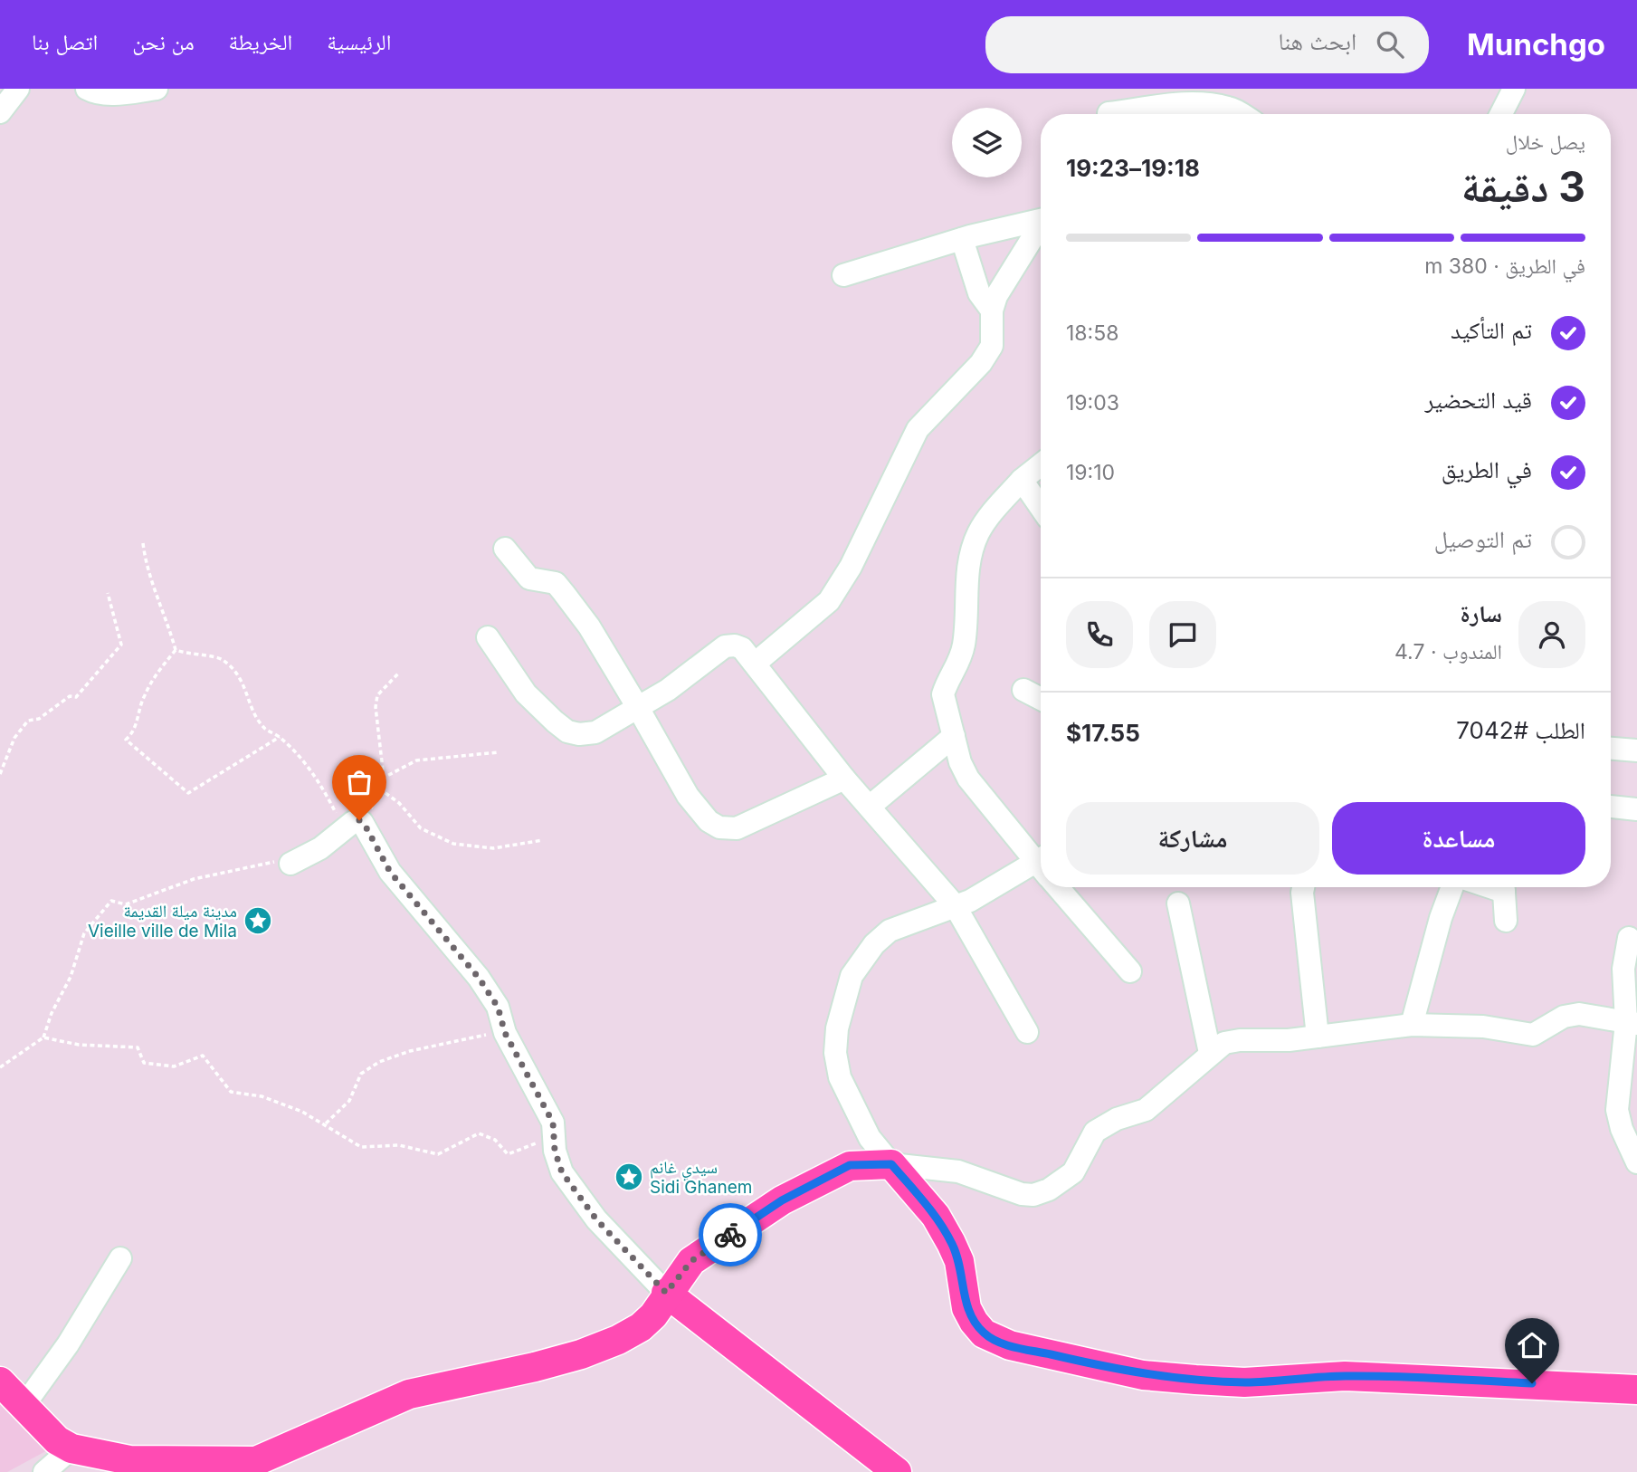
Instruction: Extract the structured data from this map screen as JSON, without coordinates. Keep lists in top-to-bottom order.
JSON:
{
  "places": {
    "place": ["مدينة ميلة القديمة Vieille ville de Mila", "سيدي غانم Sidi Ghanem"]
  },
  "page": {
    "header": "Munchgo",
    "search": "ابحث هنا",
    "nav": [
      "الرئيسية",
      "الخريطة",
      "من نحن",
      "اتصل بنا"
    ],
    "heading": ["3 دقيقة", "يصل خلال", "19:18–19:23"],
    "panel": [
      "سارة",
      "المندوب · 4.7",
      "الطلب #7042",
      "$17.55"
    ],
    "bar": "في الطريق · 380 m",
    "list": [
      ["تم التأكيد", "18:58"],
      ["قيد التحضير", "19:03"],
      ["في الطريق", "19:10"],
      "تم التوصيل"
    ],
    "buttons": ["مساعدة", "مشاركة"]
  }
}
